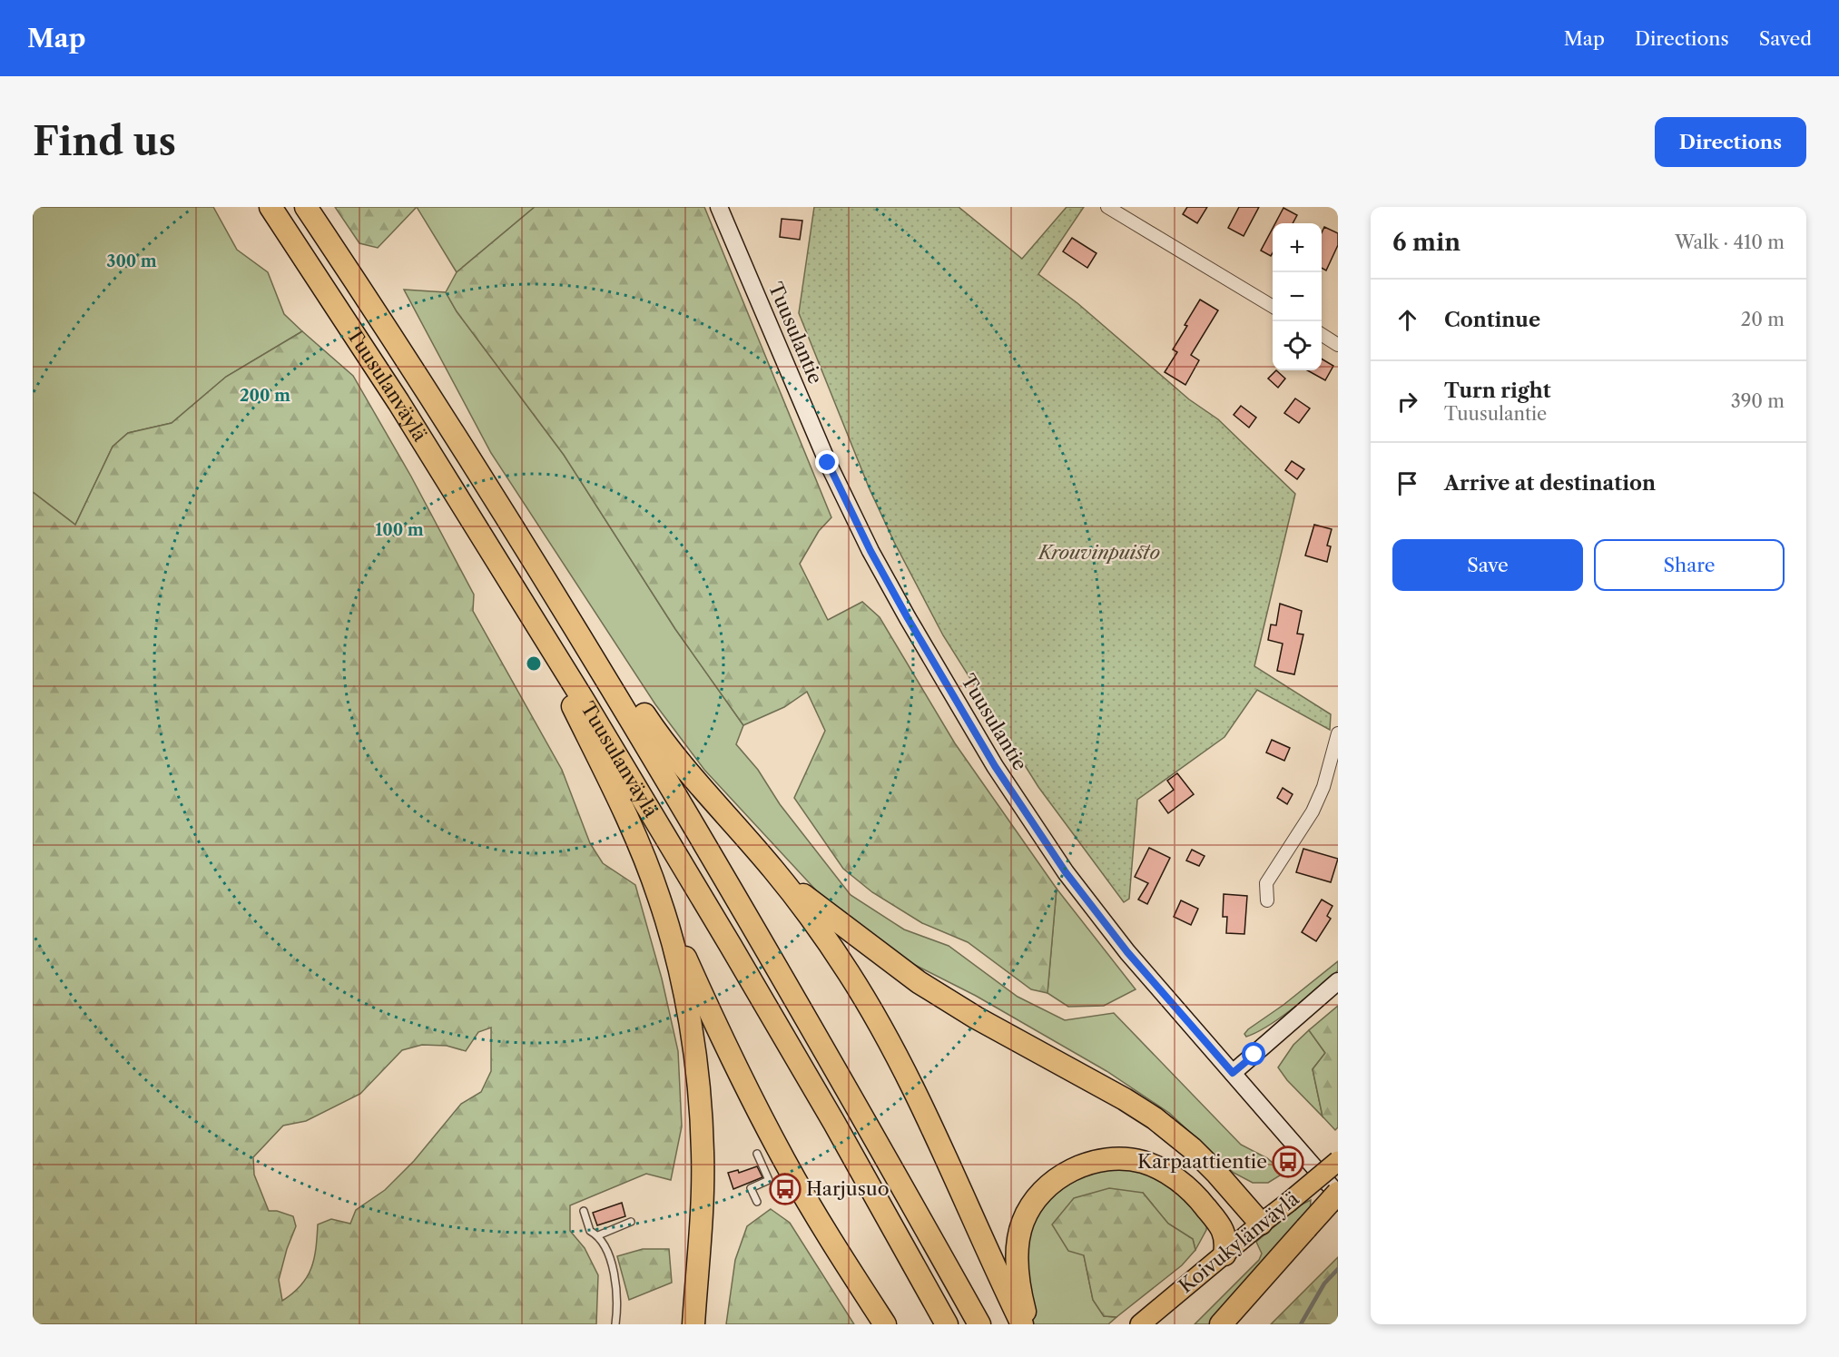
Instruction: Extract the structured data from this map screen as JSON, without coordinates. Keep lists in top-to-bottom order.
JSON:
{
  "streets": {
    "highway": ["Tuusulanväylä"],
    "main road": ["Tuusulantie", "Koivukylänväylä"]
  },
  "parks": ["Krouvinpuisto"],
  "places": {
    "bus stop": ["Karpaattientie", "Harjusuo"]
  },
  "page": {
    "header": "Map",
    "nav": ["Map", "Directions", "Saved"],
    "buttons": [
      "Directions",
      ["Save", "Share"]
    ],
    "title": "Find us",
    "heading": ["6 min", "Walk · 410 m"],
    "map_buttons": ["+", "−"],
    "list": [
      ["Continue", "20 m"],
      ["Turn right", "Tuusulantie", "390 m"],
      "Arrive at destination"
    ]
  },
  "rings": ["300 m", "200 m", "100 m"]
}
